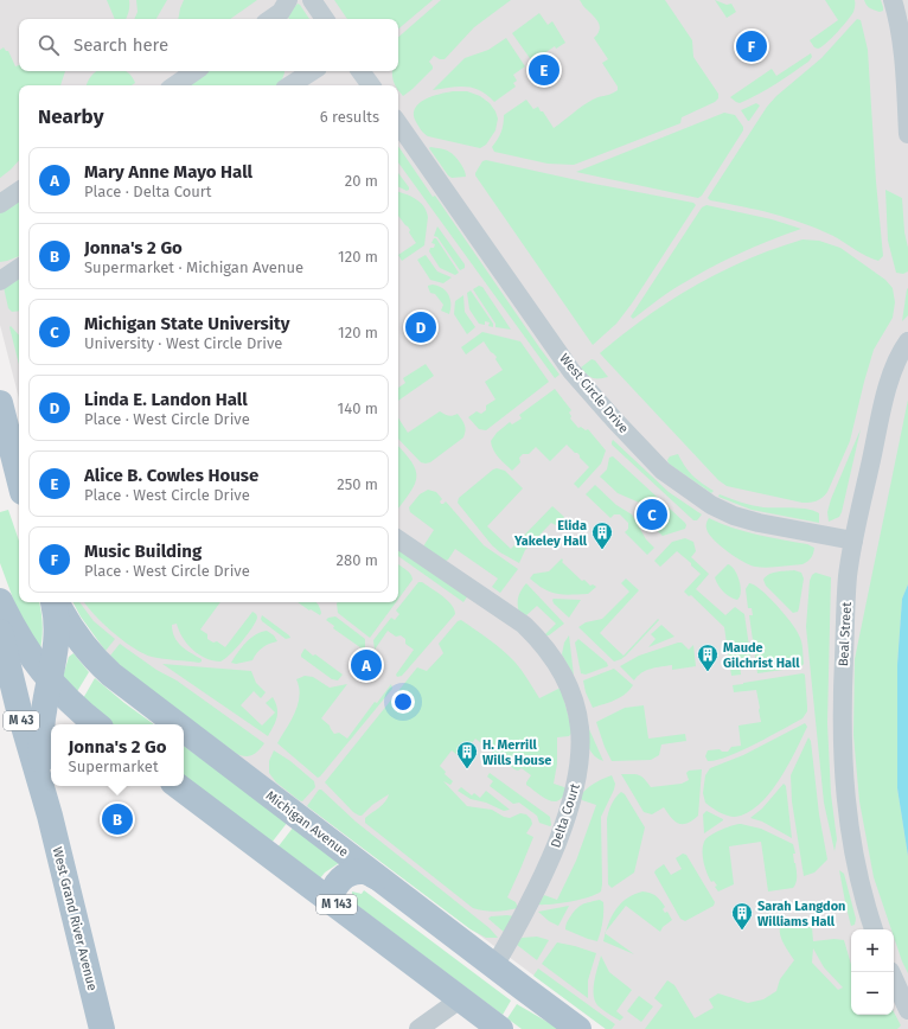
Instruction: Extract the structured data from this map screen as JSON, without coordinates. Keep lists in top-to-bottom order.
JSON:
{
  "streets": {
    "main road": [
      "M 43",
      "Michigan Avenue",
      "M 143",
      "West Grand River Avenue"
    ],
    "street": ["West Circle Drive", "Beal Street", "Delta Court"]
  },
  "crossings": [
    ["West Circle Drive", "Beal Street"],
    ["Delta Court", "Michigan Avenue"]
  ],
  "places": {
    "building": [
      "Elida Yakeley Hall",
      "Maude Gilchrist Hall",
      "H. Merrill Wills House",
      "Sarah Langdon Williams Hall"
    ]
  },
  "page": {
    "search": "Search here",
    "pins": [
      "F",
      "E",
      "D",
      "C",
      "A",
      "B"
    ],
    "heading": ["Nearby", "6 results"],
    "list": [
      {
        "mark": "A",
        "name": "Mary Anne Mayo Hall",
        "note": "Place · Delta Court",
        "value": "20 m"
      },
      {
        "mark": "B",
        "name": "Jonna's 2 Go",
        "note": "Supermarket · Michigan Avenue",
        "value": "120 m"
      },
      {
        "mark": "C",
        "name": "Michigan State University",
        "note": "University · West Circle Drive",
        "value": "120 m"
      },
      {
        "mark": "D",
        "name": "Linda E. Landon Hall",
        "note": "Place · West Circle Drive",
        "value": "140 m"
      },
      {
        "mark": "E",
        "name": "Alice B. Cowles House",
        "note": "Place · West Circle Drive",
        "value": "250 m"
      },
      {
        "mark": "F",
        "name": "Music Building",
        "note": "Place · West Circle Drive",
        "value": "280 m"
      }
    ],
    "popup": ["Jonna's 2 Go", "Supermarket"],
    "map_buttons": ["+", "−"]
  }
}
